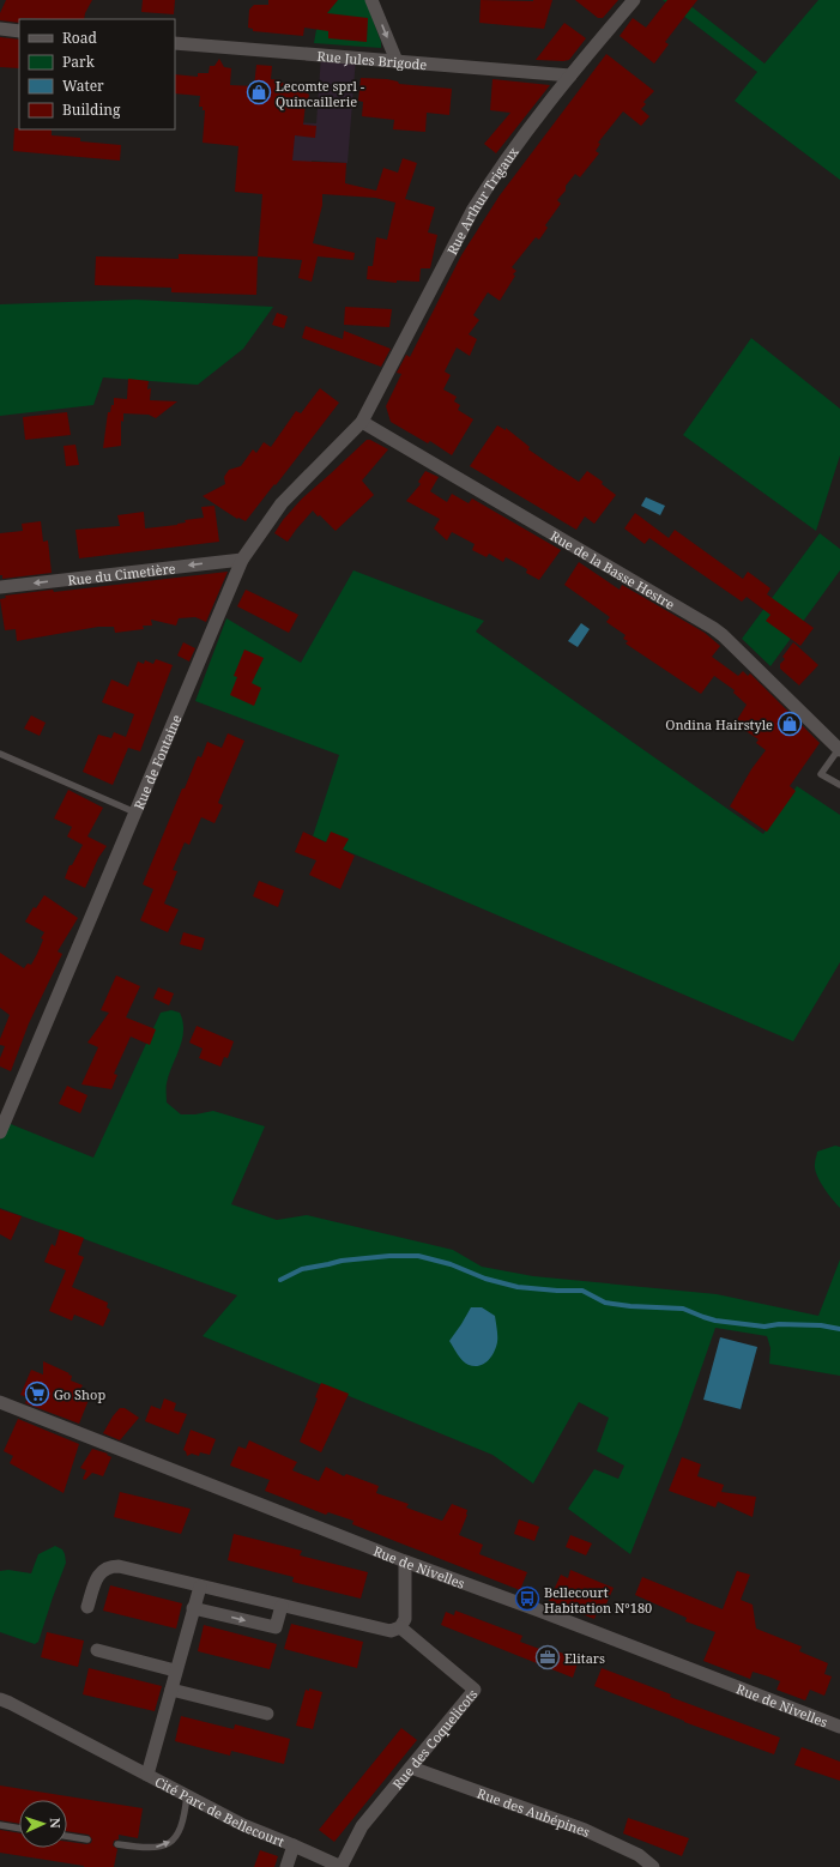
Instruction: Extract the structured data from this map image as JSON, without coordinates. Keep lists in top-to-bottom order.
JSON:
{
  "streets": {
    "street": [
      "Rue Jules Brigode",
      "Rue Arthur Trigaux",
      "Rue de la Basse Hestre",
      "Rue du Cimetière",
      "Rue de Fontaine",
      "Rue de Nivelles",
      "Rue des Coquelicots",
      "Cité Parc de Bellecourt",
      "Rue des Aubépines"
    ]
  },
  "crossings": [
    ["Rue Jules Brigode", "Rue Arthur Trigaux"],
    ["Rue Arthur Trigaux", "Rue de la Basse Hestre"],
    ["Rue Arthur Trigaux", "Rue de Fontaine"],
    ["Rue de la Basse Hestre", "Rue de Fontaine"],
    ["Rue du Cimetière", "Rue de Fontaine"],
    ["Rue des Coquelicots", "Cité Parc de Bellecourt"],
    ["Rue des Coquelicots", "Rue des Aubépines"]
  ],
  "one_way": ["Rue du Cimetière"],
  "places": {
    "shop": ["Lecomte sprl - Quincaillerie", "Ondina Hairstyle"],
    "supermarket": ["Go Shop"],
    "bus stop": ["Bellecourt Habitation N°180"],
    "office": ["Elitars"]
  },
  "legend": [
    "Road",
    "Park",
    "Water",
    "Building"
  ],
  "north": "right"
}
